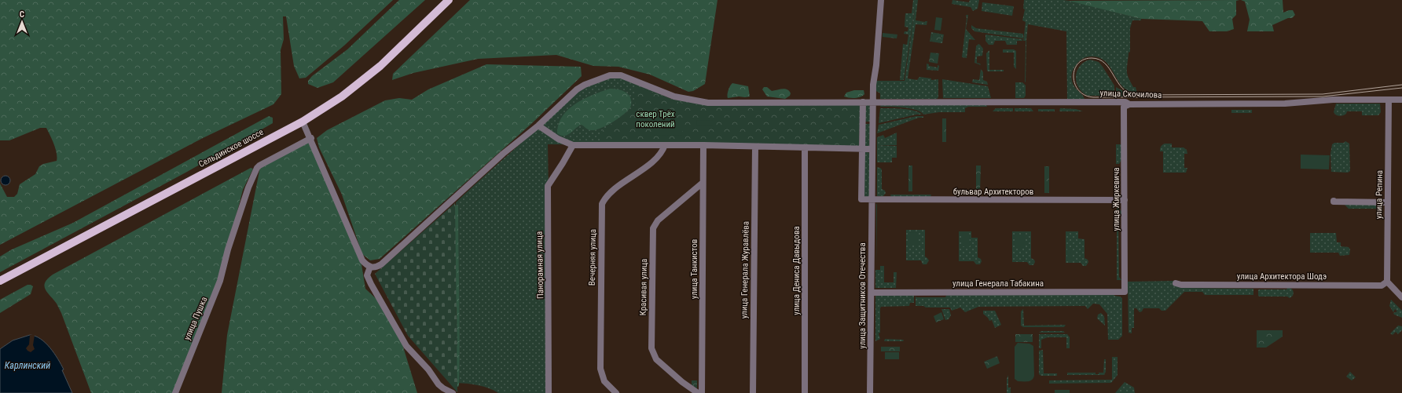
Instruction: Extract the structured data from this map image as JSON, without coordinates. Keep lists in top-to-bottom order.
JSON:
{
  "streets": {
    "main road": ["Сельдинское шоссе"],
    "street": [
      "улица Скочилова",
      "бульвар Архитекторов",
      "улица Репина",
      "улица Жиркевича",
      "Вечерняя улица",
      "Панорамная улица",
      "улица Танкистов",
      "улица Генерала Журавлёва",
      "улица Дениса Давыдова",
      "улица Архитектора Шодэ",
      "улица Генерала Табакина",
      "Красивая улица",
      "улица Защитников Отечества",
      "улица Пушка"
    ]
  },
  "crossings": [
    ["улица Скочилова", "улица Репина"],
    ["улица Скочилова", "улица Жиркевича"],
    ["улица Скочилова", "улица Защитников Отечества"],
    ["бульвар Архитекторов", "улица Жиркевича"],
    ["бульвар Архитекторов", "улица Защитников Отечества"],
    ["улица Репина", "улица Архитектора Шодэ"],
    ["улица Жиркевича", "улица Генерала Табакина"],
    ["улица Танкистов", "Красивая улица"],
    ["улица Генерала Табакина", "улица Защитников Отечества"]
  ],
  "water": ["Карлинский"],
  "parks": ["сквер Трёх поколений"],
  "north": "top"
}
